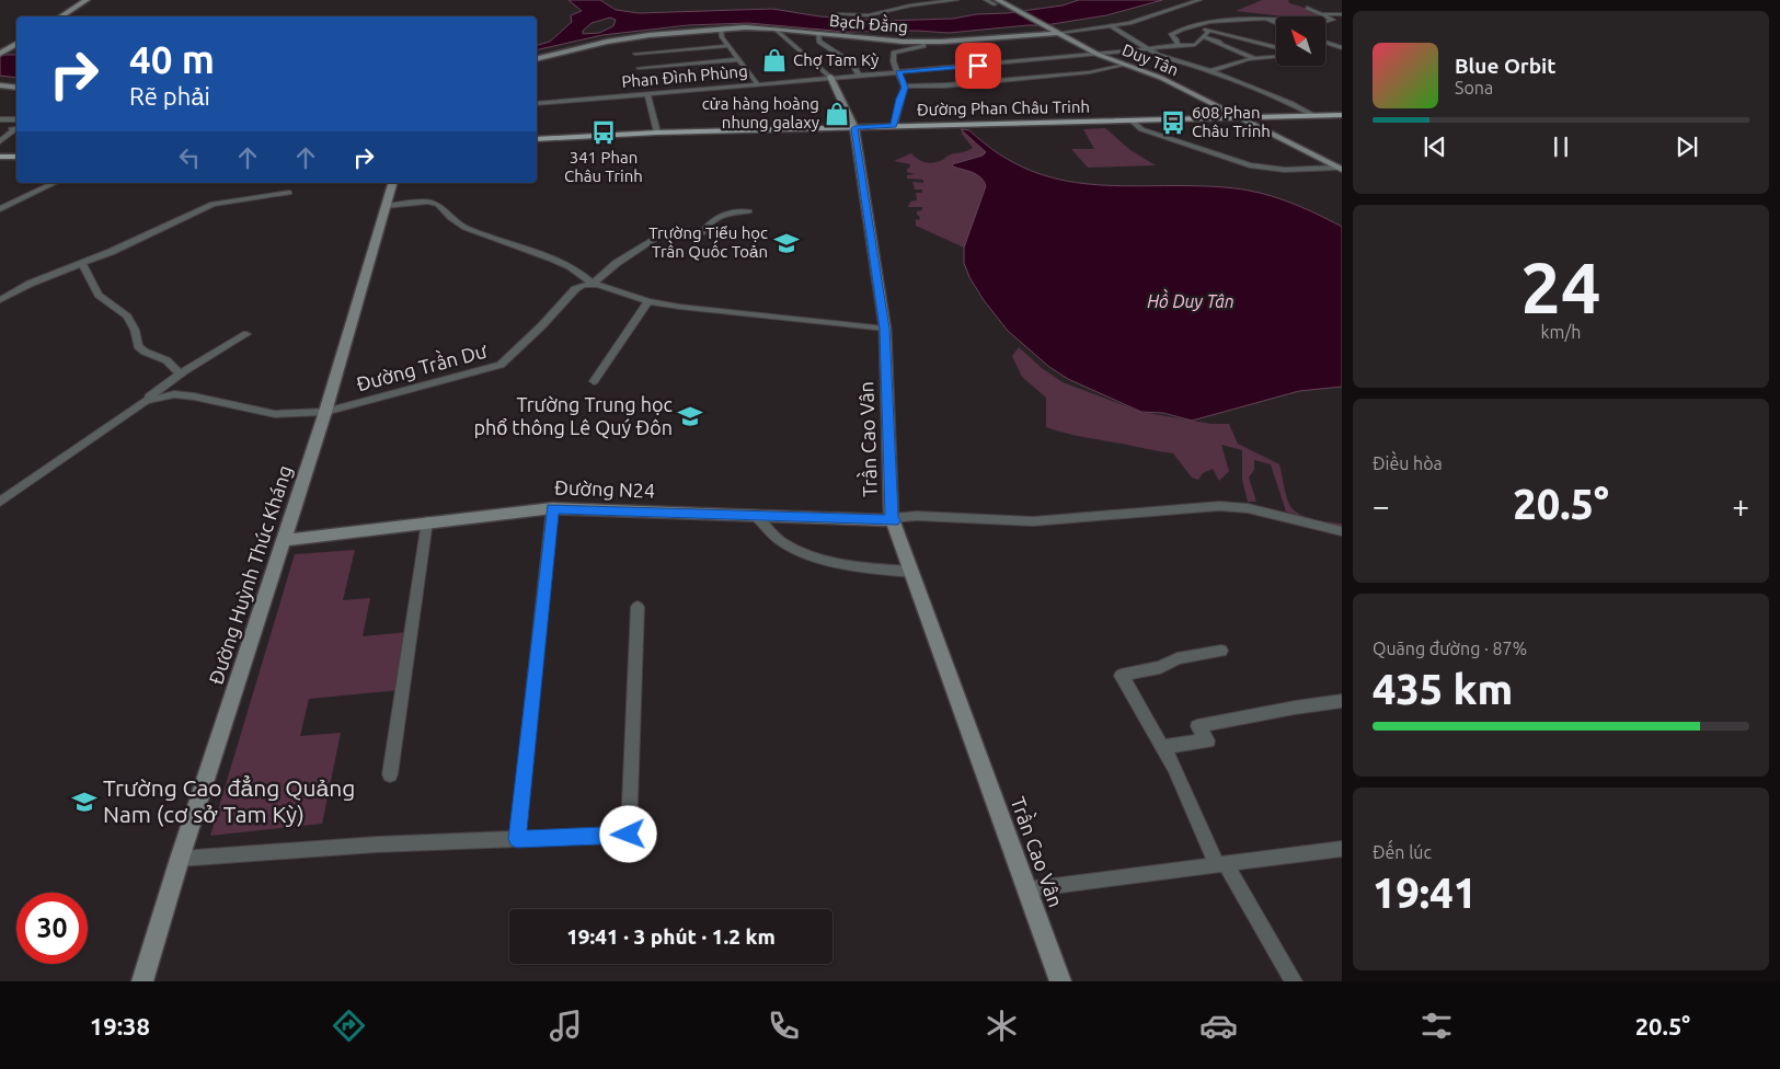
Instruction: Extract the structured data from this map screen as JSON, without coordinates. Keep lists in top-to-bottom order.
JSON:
{
  "streets": {
    "main road": ["Đường Phan Châu Trinh"],
    "street": [
      "Bạch Đằng",
      "Duy Tân",
      "Phan Đình Phùng",
      "Đường Trần Dư",
      "Trần Cao Vân",
      "Đường N24",
      "Đường Huỳnh Thúc Kháng"
    ]
  },
  "crossings": [
    ["Bạch Đằng", "Duy Tân"],
    ["Bạch Đằng", "Trần Cao Vân"],
    ["Duy Tân", "Phan Đình Phùng"],
    ["Duy Tân", "Đường Phan Châu Trinh"],
    ["Phan Đình Phùng", "Trần Cao Vân"],
    ["Đường Phan Châu Trinh", "Trần Cao Vân"],
    ["Đường Trần Dư", "Đường Huỳnh Thúc Kháng"],
    ["Trần Cao Vân", "Đường N24"],
    ["Đường N24", "Đường Huỳnh Thúc Kháng"]
  ],
  "water": ["Hồ Duy Tân"],
  "places": {
    "shop": ["Chợ Tam Kỳ", "cửa hàng hoàng nhung galaxy"],
    "bus stop": ["608 Phan Châu Trinh", "341 Phan Châu Trinh"],
    "school or university": ["Trường Tiểu học Trần Quốc Toản", "Trường Trung học phổ thông Lê Quý Đôn", "Trường Cao đẳng Quảng Nam (cơ sở Tam Kỳ)"]
  },
  "north": "top left",
  "page": {
    "turn": ["40 m", "Rẽ phải"],
    "song": ["Blue Orbit", "Sona"],
    "tile": [
      ["24", "km/h"],
      "Điều hòa",
      ["Quãng đường · 87%", "435 km"],
      ["Đến lúc", "19:41"]
    ],
    "heat": ["−", "20.5°", "+"],
    "limit": "30",
    "trip": "19:41 · 3 phút · 1.2 km",
    "tabs": ["19:38", "20.5°"]
  }
}
